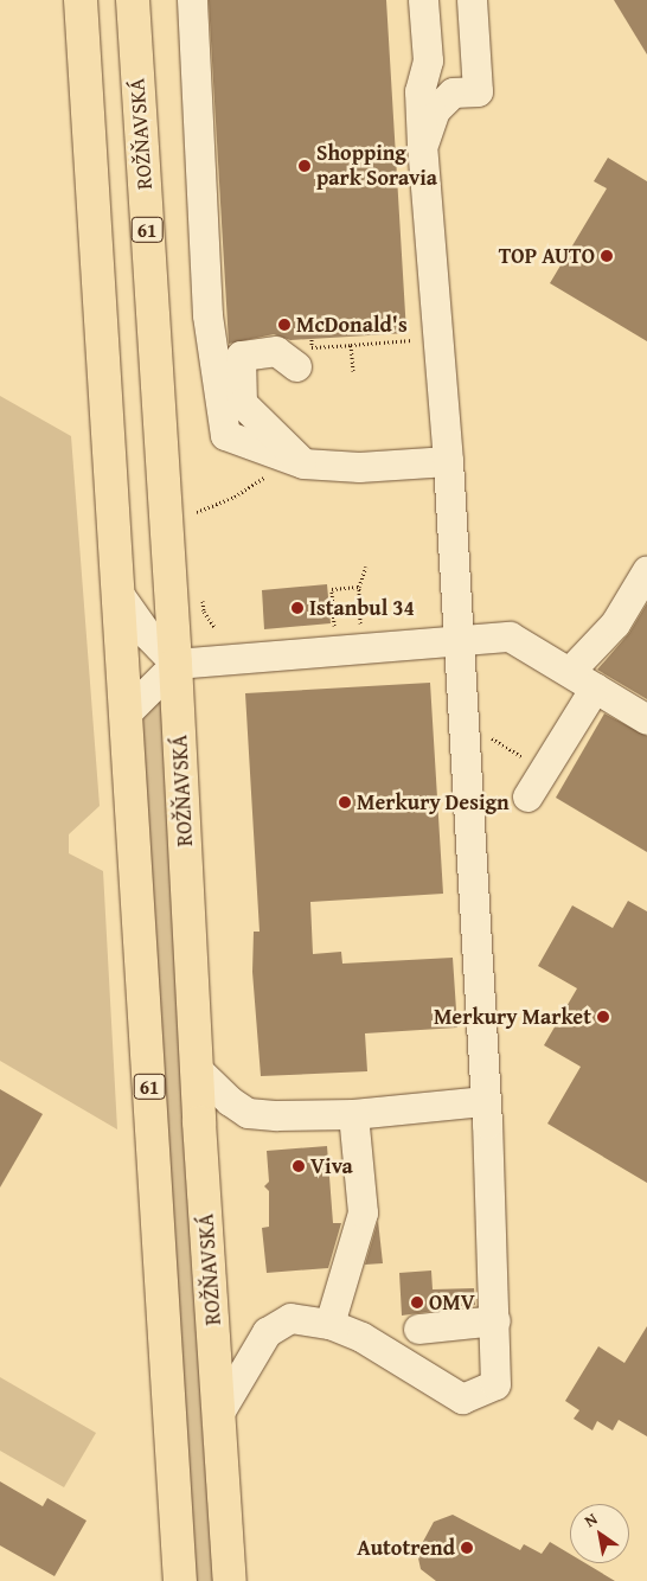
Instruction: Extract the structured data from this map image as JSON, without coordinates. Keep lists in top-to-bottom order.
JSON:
{
  "streets": {
    "main road": ["ROŽŇAVSKÁ", "61"]
  },
  "places": [
    "Shopping park Soravia",
    "TOP AUTO",
    "McDonald's",
    "Istanbul 34",
    "Merkury Design",
    "Merkury Market",
    "Viva",
    "OMV",
    "Autotrend"
  ],
  "north": "top left"
}
